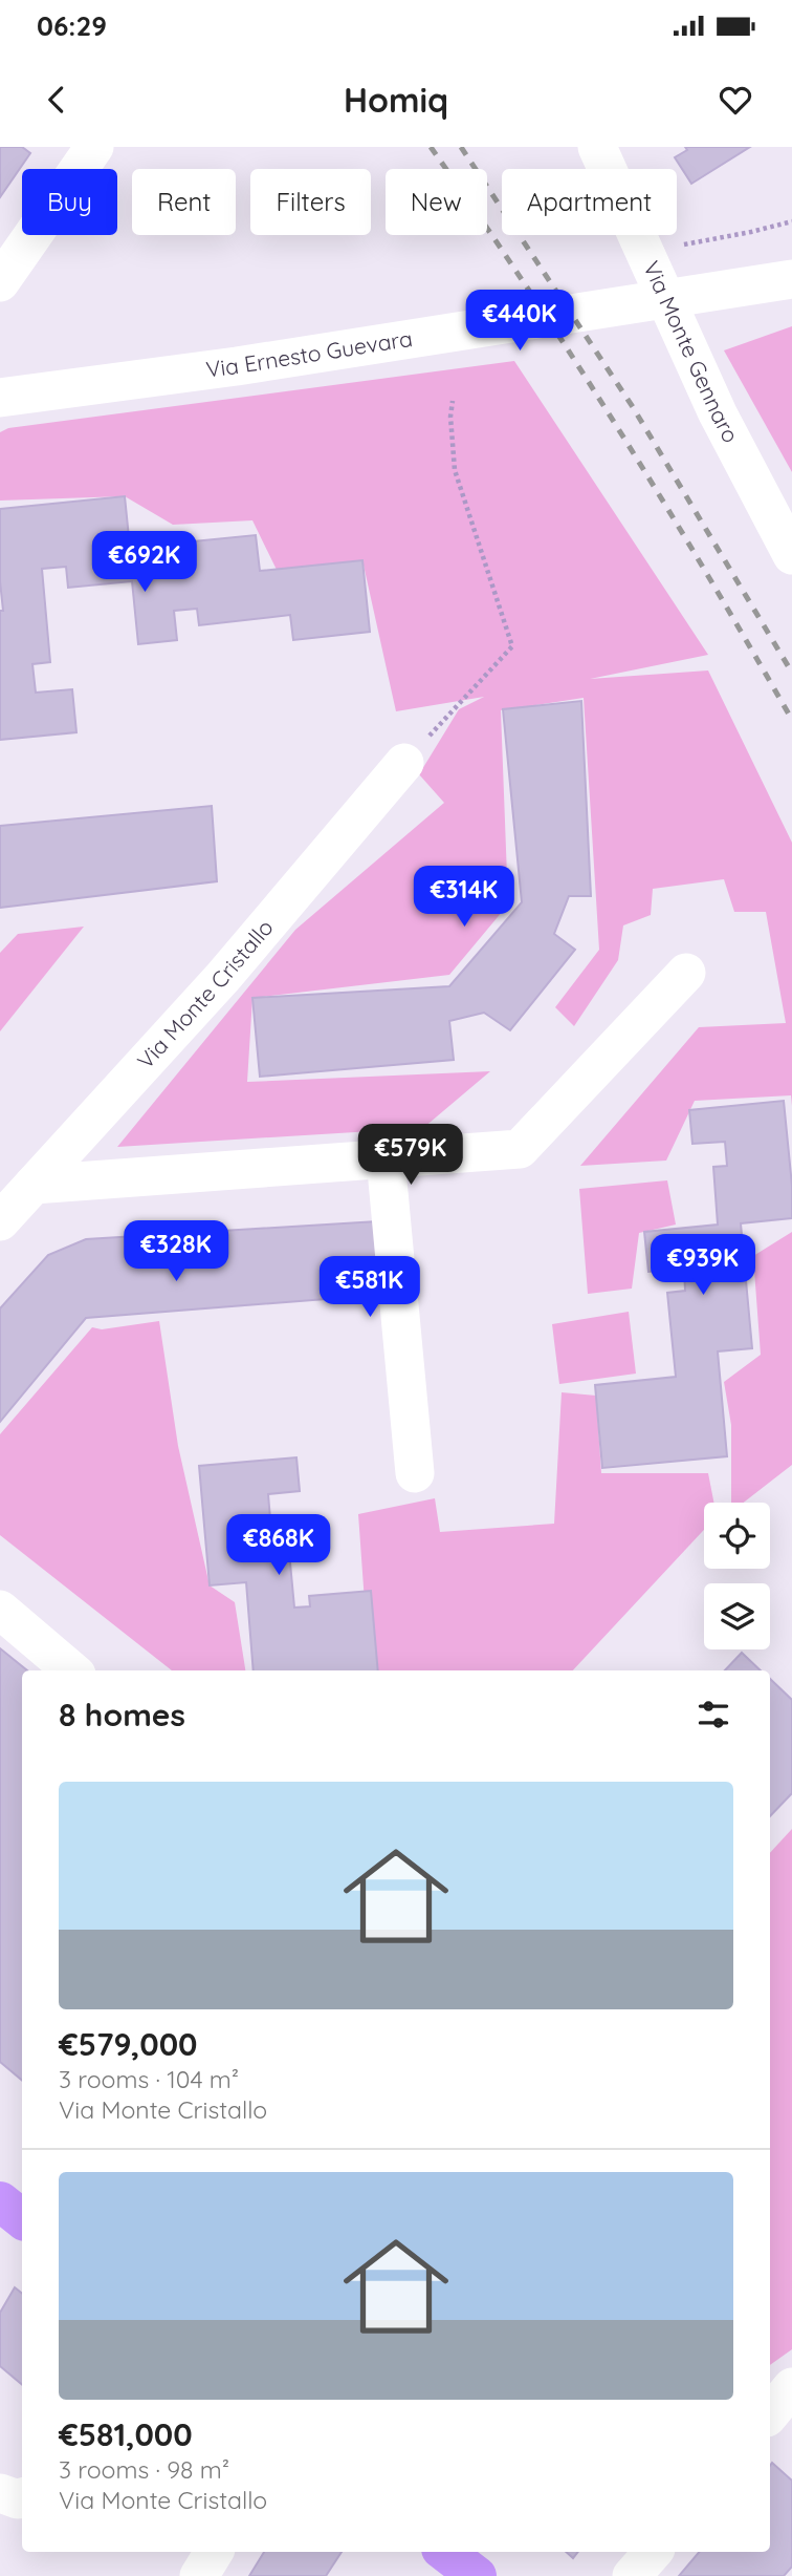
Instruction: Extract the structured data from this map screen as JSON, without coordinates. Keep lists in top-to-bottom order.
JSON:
{
  "streets": {
    "street": ["Via Monte Gennaro", "Via Ernesto Guevara", "Via Monte Cristallo"]
  },
  "page": {
    "status": "06:29",
    "header": "Homiq",
    "chip": [
      "Buy",
      "Rent",
      "Filters",
      "New",
      "Apartment"
    ],
    "price": [
      "€440K",
      "€692K",
      "€314K",
      "€579K",
      "€328K",
      "€939K",
      "€581K",
      "€868K"
    ],
    "heading": "8 homes",
    "list": [
      {
        "name": "€579,000",
        "note": "3 rooms · 104 m² · Via Monte Cristallo"
      },
      {
        "name": "€581,000",
        "note": "3 rooms · 98 m² · Via Monte Cristallo"
      }
    ]
  }
}
